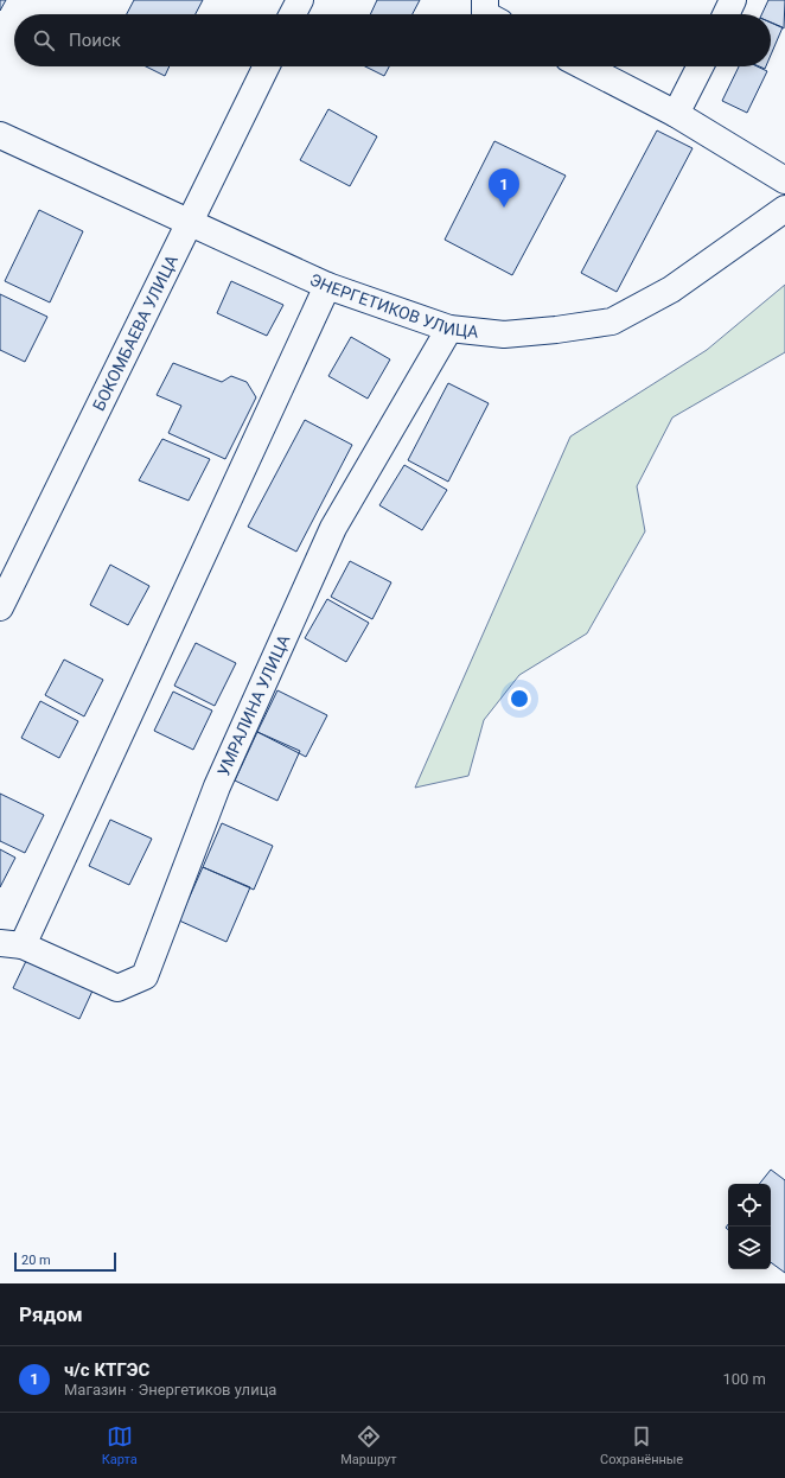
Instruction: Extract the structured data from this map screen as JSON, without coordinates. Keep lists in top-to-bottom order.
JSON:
{
  "streets": {
    "street": ["ЭНЕРГЕТИКОВ УЛИЦА", "БОКОМБАЕВА УЛИЦА", "УМРАЛИНА УЛИЦА"]
  },
  "crossings": [
    ["ЭНЕРГЕТИКОВ УЛИЦА", "БОКОМБАЕВА УЛИЦА"],
    ["ЭНЕРГЕТИКОВ УЛИЦА", "УМРАЛИНА УЛИЦА"]
  ],
  "scale_bar": "20 m",
  "page": {
    "search": "Поиск",
    "pins": "1",
    "scale": "20 m",
    "heading": "Рядом",
    "list": [
      {
        "mark": "1",
        "name": "ч/с КТГЭС",
        "note": "Магазин · Энергетиков улица",
        "value": "100 m"
      }
    ],
    "nav": ["Карта", "Маршрут", "Сохранённые"]
  }
}
